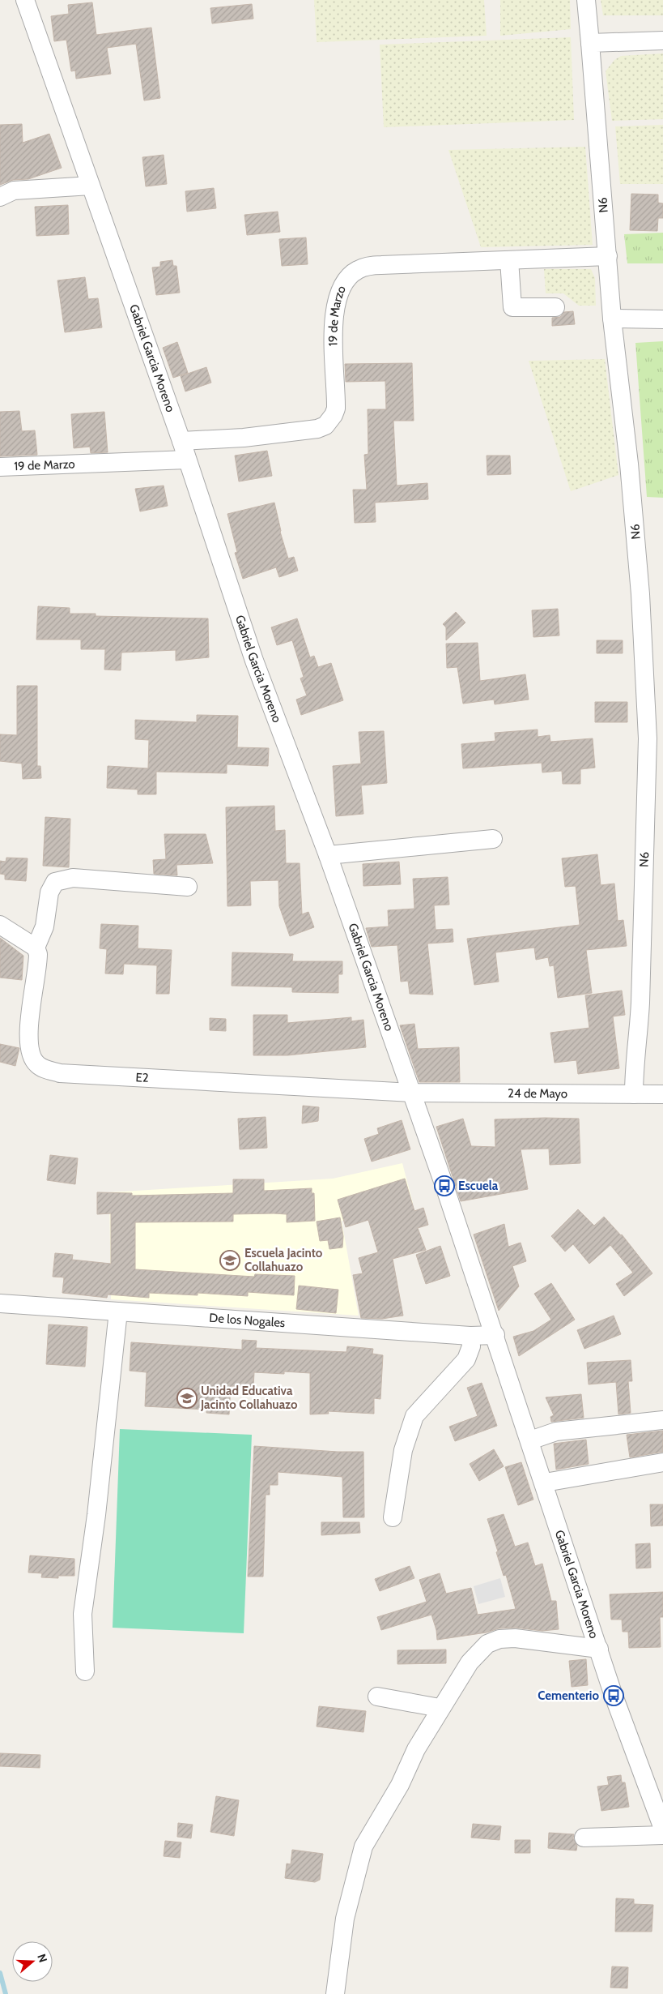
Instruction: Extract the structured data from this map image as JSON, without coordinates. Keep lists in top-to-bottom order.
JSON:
{
  "streets": {
    "street": [
      "N6",
      "19 de Marzo",
      "Gabriel Garcia Moreno",
      "E2",
      "24 de Mayo",
      "De los Nogales"
    ]
  },
  "crossings": [
    ["N6", "19 de Marzo"],
    ["N6", "24 de Mayo"],
    ["19 de Marzo", "Gabriel Garcia Moreno"],
    ["Gabriel Garcia Moreno", "E2"],
    ["Gabriel Garcia Moreno", "24 de Mayo"],
    ["Gabriel Garcia Moreno", "De los Nogales"],
    ["E2", "24 de Mayo"]
  ],
  "places": {
    "bus stop": ["Escuela", "Cementerio"],
    "school or university": ["Escuela Jacinto Collahuazo", "Unidad Educativa Jacinto Collahuazo"]
  },
  "north": "right"
}
